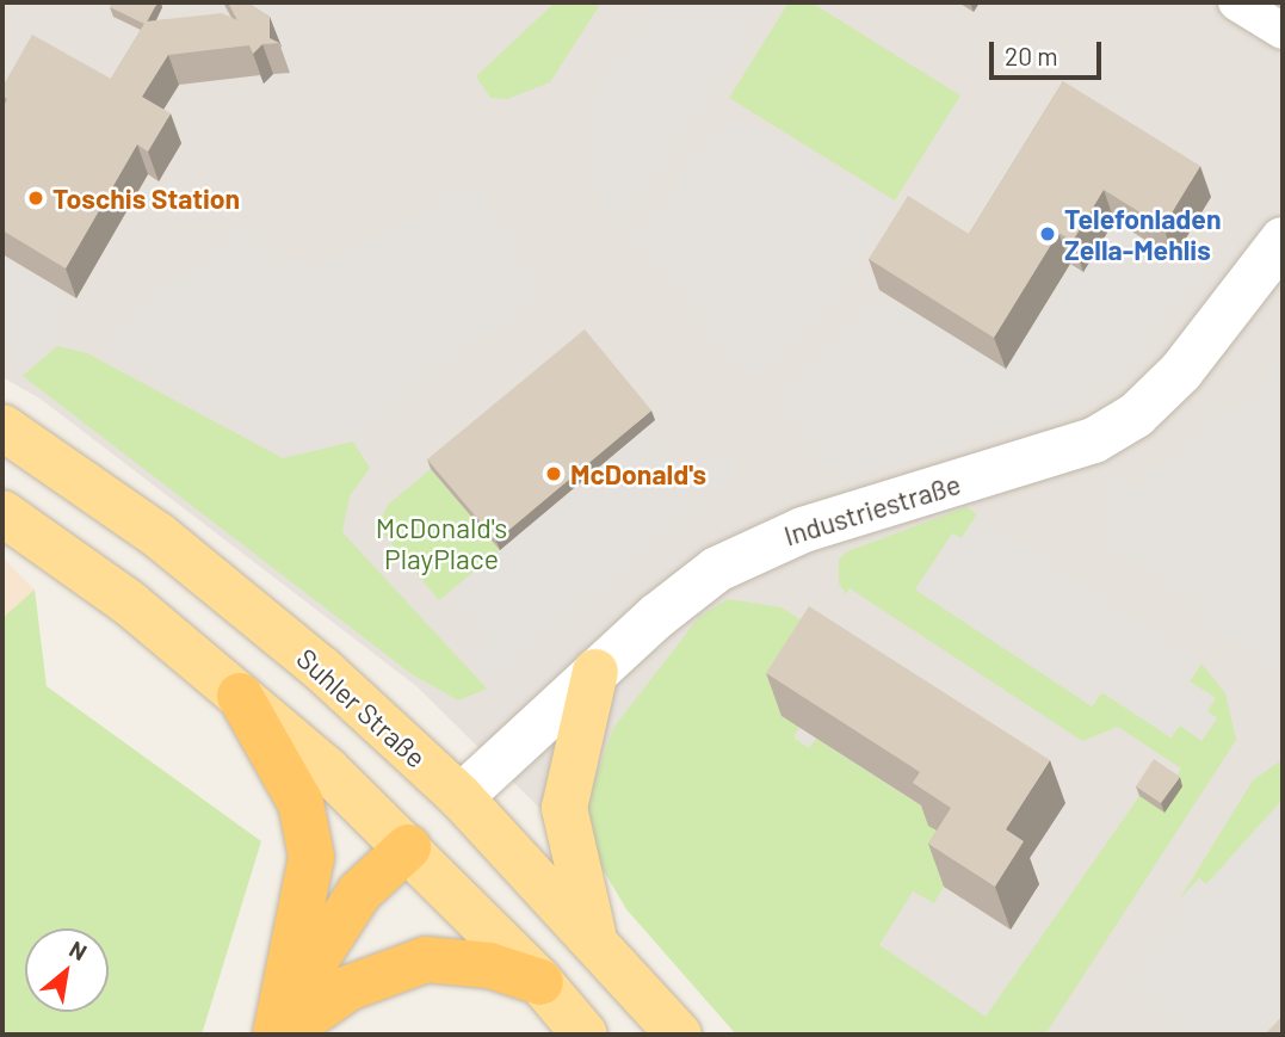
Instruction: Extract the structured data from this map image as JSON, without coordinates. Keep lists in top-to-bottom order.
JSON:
{
  "streets": {
    "main road": ["Suhler Straße"],
    "street": ["Industriestraße"]
  },
  "crossings": [
    ["Industriestraße", "Suhler Straße"]
  ],
  "parks": ["McDonald's PlayPlace"],
  "places": ["Toschis Station", "Telefonladen Zella-Mehlis", "McDonald's"],
  "scale_bar": "20 m",
  "north": "top right"
}
